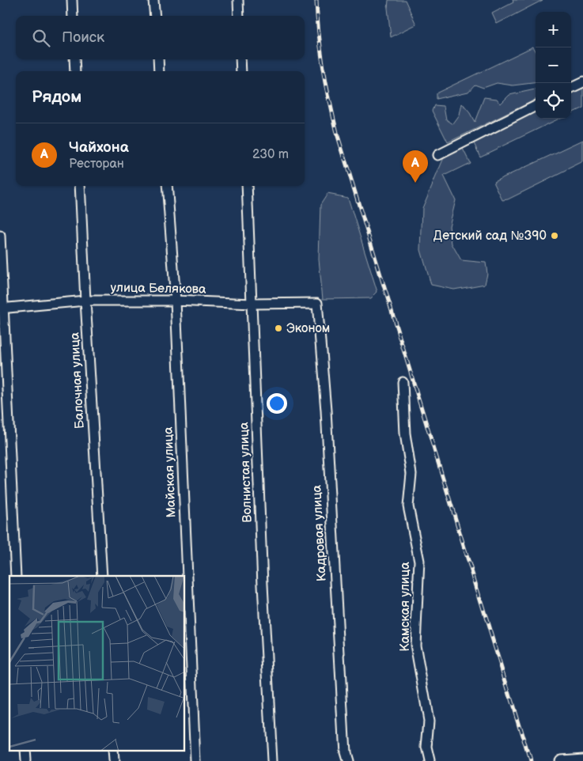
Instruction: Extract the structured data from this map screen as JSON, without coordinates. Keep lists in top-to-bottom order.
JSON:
{
  "streets": {
    "street": [
      "улица Белякова",
      "Балочная улица",
      "Майская улица",
      "Волнистая улица",
      "Кадровая улица",
      "Камская улица"
    ]
  },
  "crossings": [
    ["улица Белякова", "Балочная улица"],
    ["улица Белякова", "Майская улица"],
    ["улица Белякова", "Волнистая улица"],
    ["улица Белякова", "Кадровая улица"]
  ],
  "places": ["Детский сад №390", "Эконом"],
  "page": {
    "map_buttons": ["+", "−"],
    "search": "Поиск",
    "heading": "Рядом",
    "list": [
      {
        "mark": "A",
        "name": "Чайхона",
        "note": "Ресторан",
        "value": "230 m"
      }
    ],
    "pins": "A"
  }
}
